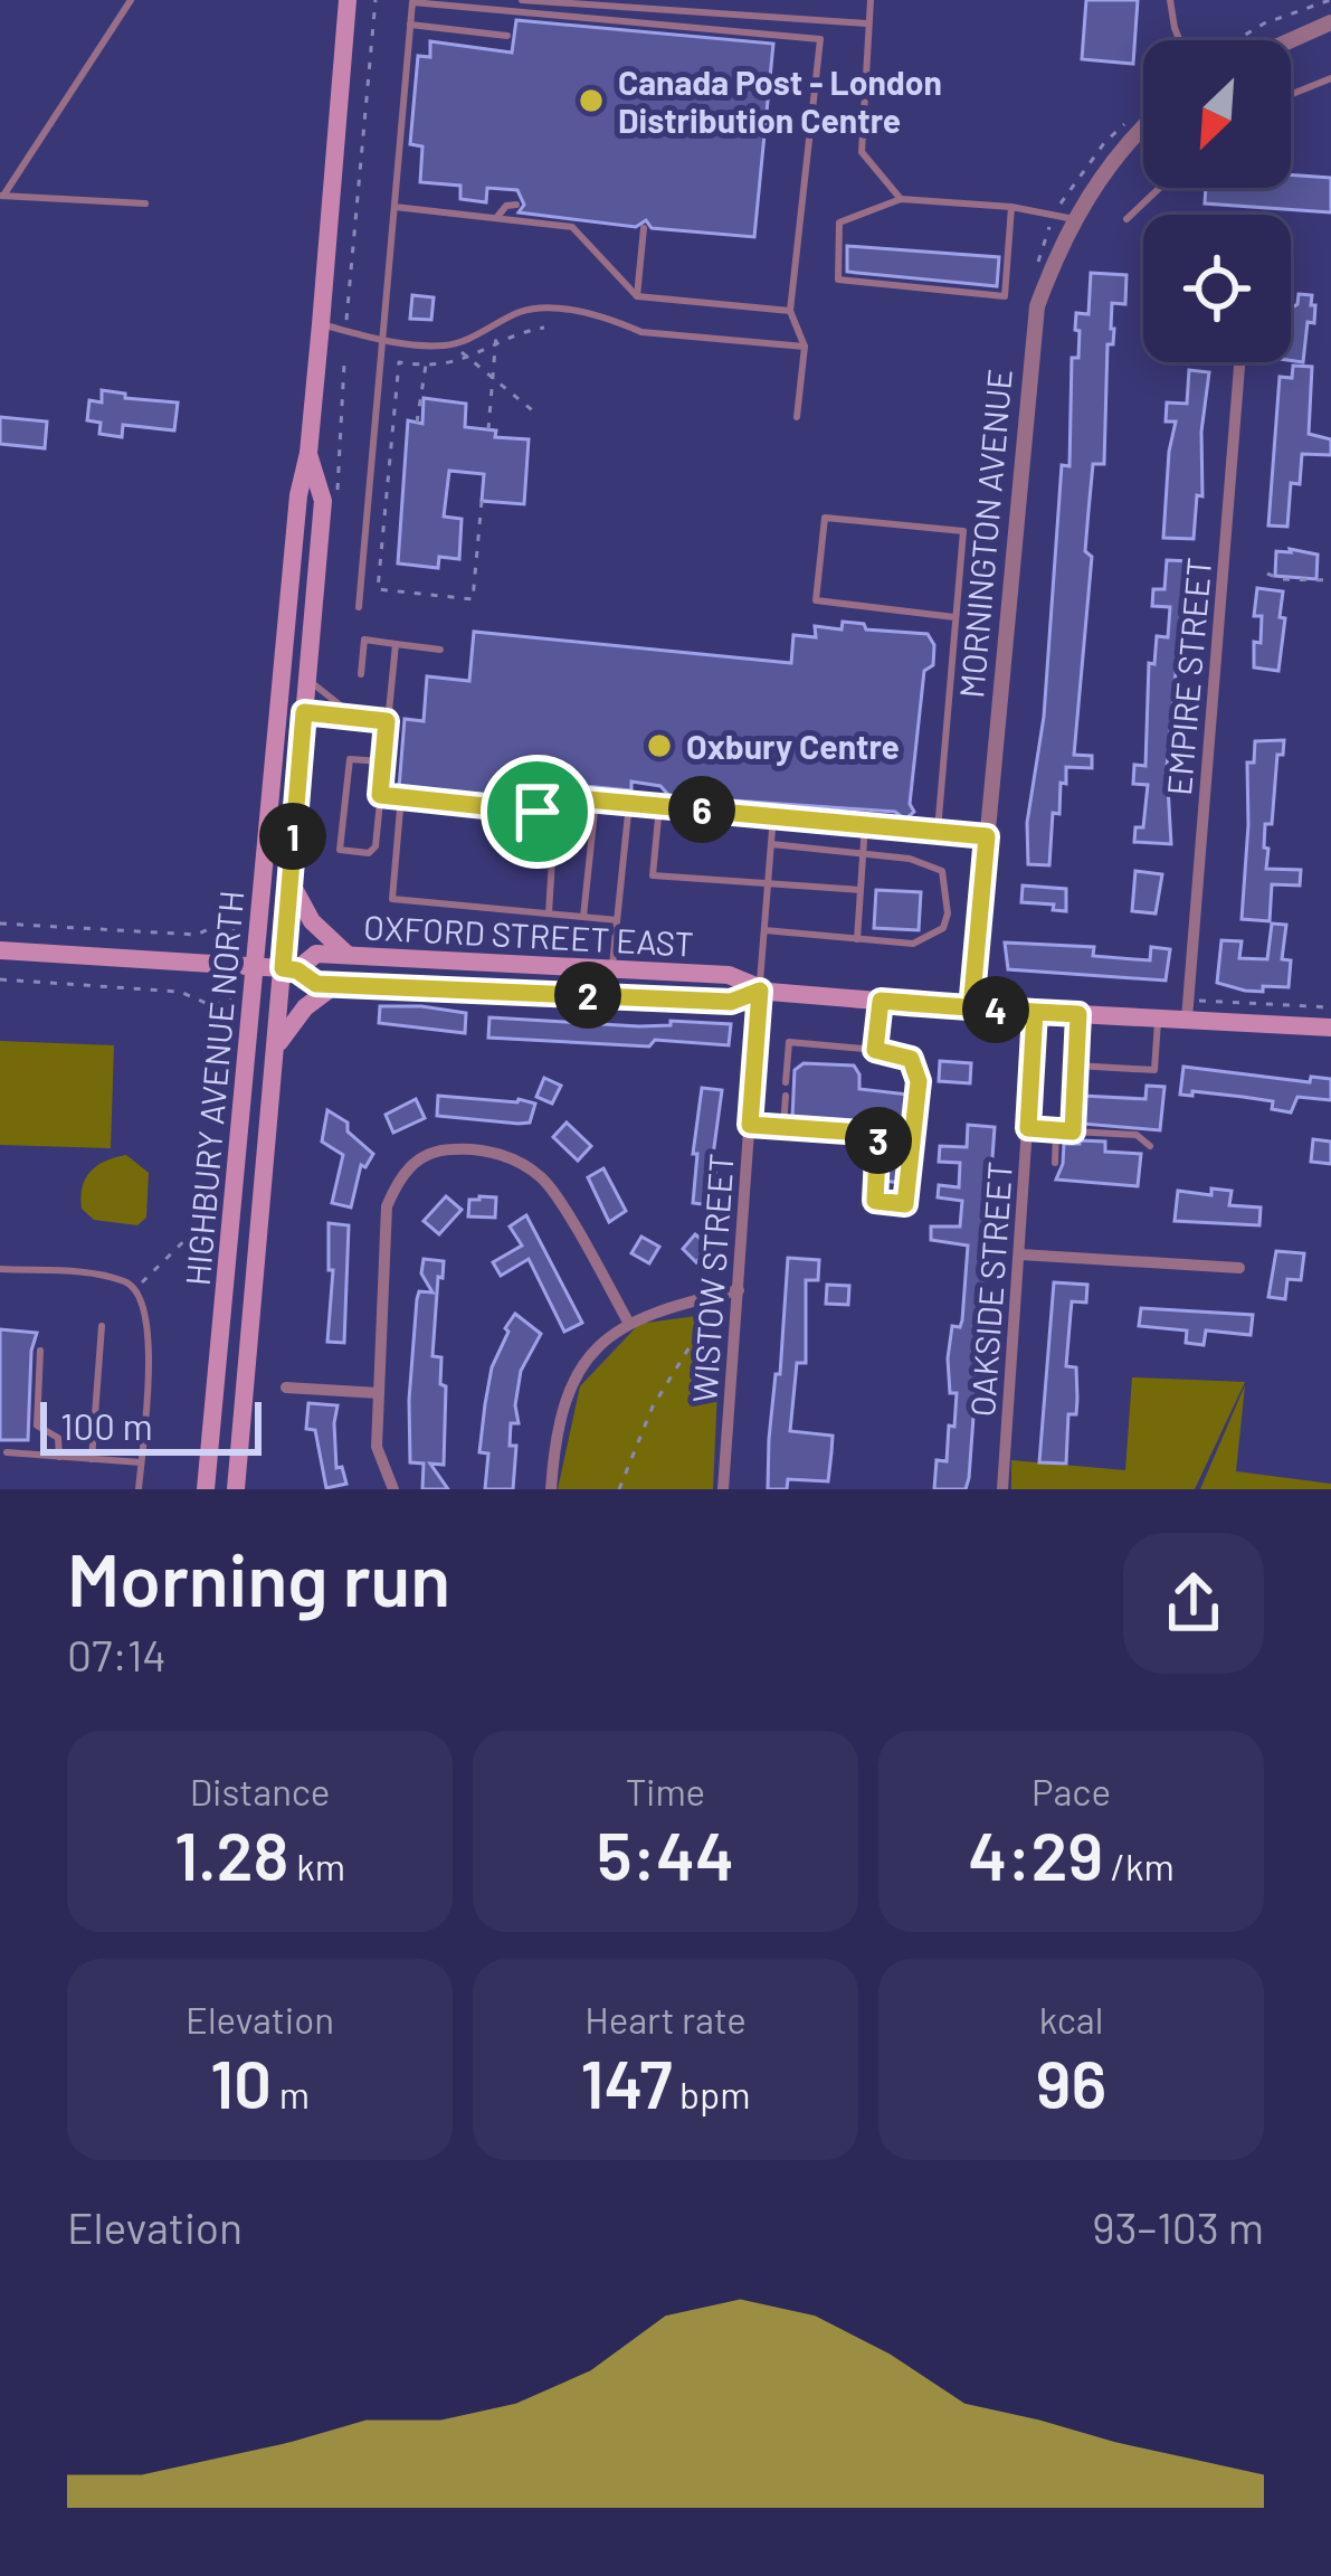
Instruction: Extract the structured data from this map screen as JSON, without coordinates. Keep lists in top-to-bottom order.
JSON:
{
  "streets": {
    "main road": ["OXFORD STREET EAST", "HIGHBURY AVENUE NORTH"],
    "street": [
      "MORNINGTON AVENUE",
      "EMPIRE STREET",
      "WISTOW STREET",
      "OAKSIDE STREET"
    ]
  },
  "crossings": [
    ["MORNINGTON AVENUE", "OXFORD STREET EAST"],
    ["EMPIRE STREET", "OXFORD STREET EAST"],
    ["OXFORD STREET EAST", "HIGHBURY AVENUE NORTH"],
    ["OXFORD STREET EAST", "WISTOW STREET"],
    ["OXFORD STREET EAST", "OAKSIDE STREET"]
  ],
  "places": ["Canada Post - London Distribution Centre", "Oxbury Centre"],
  "scale_bar": "100 m",
  "north": "bottom left",
  "page": {
    "pins": [
      "6",
      "1",
      "2",
      "4",
      "3"
    ],
    "scale": "100 m",
    "heading": ["Morning run", "07:14"],
    "stats": [
      ["Distance", "1.28 km"],
      ["Time", "5:44"],
      ["Pace", "4:29 /km"],
      ["Elevation", "10 m"],
      ["Heart rate", "147 bpm"],
      ["kcal", "96"]
    ],
    "chart": ["Elevation", "93–103 m"]
  }
}
